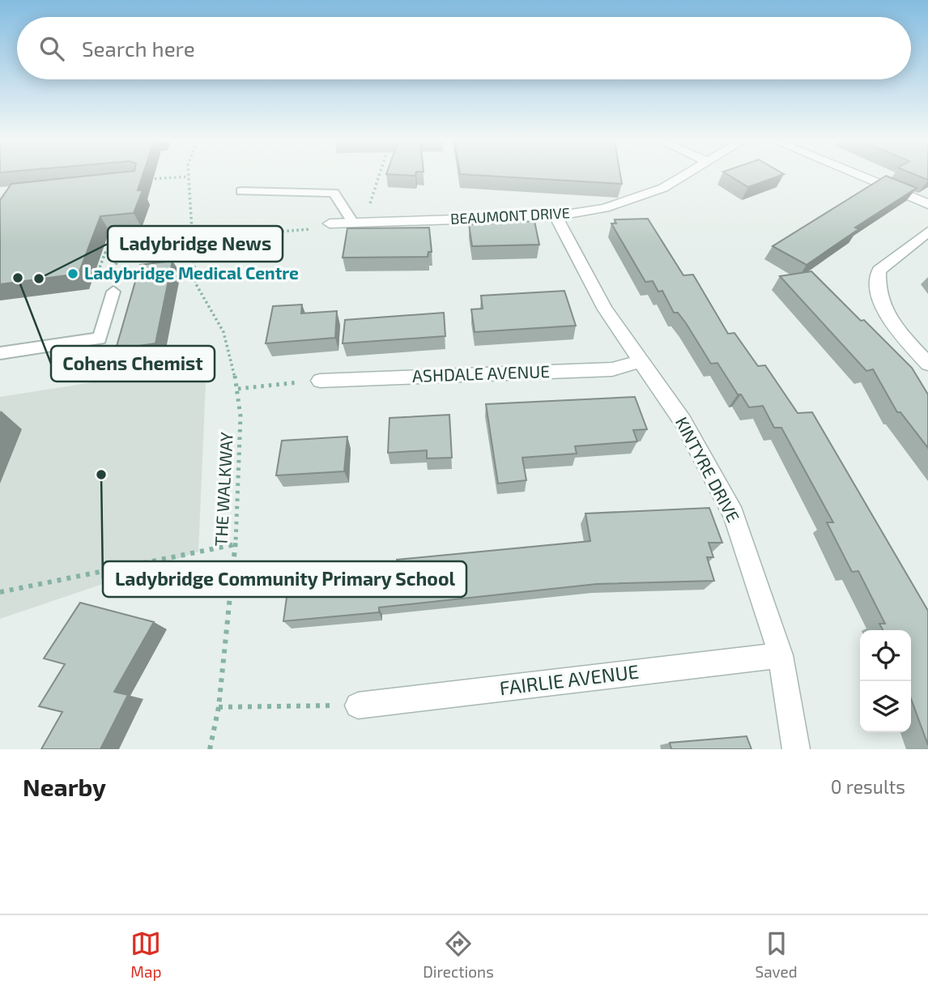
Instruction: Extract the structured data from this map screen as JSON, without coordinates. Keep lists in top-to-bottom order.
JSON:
{
  "streets": {
    "street": [
      "BEAUMONT DRIVE",
      "ASHDALE AVENUE",
      "KINTYRE DRIVE",
      "FAIRLIE AVENUE"
    ],
    "path": ["THE WALKWAY"]
  },
  "crossings": [
    ["BEAUMONT DRIVE", "KINTYRE DRIVE"],
    ["ASHDALE AVENUE", "KINTYRE DRIVE"],
    ["KINTYRE DRIVE", "FAIRLIE AVENUE"]
  ],
  "places": [
    "Ladybridge Medical Centre",
    "Cohens Chemist",
    "Ladybridge News",
    "Ladybridge Community Primary School"
  ],
  "page": {
    "search": "Search here",
    "heading": ["Nearby", "0 results"],
    "nav": ["Map", "Directions", "Saved"]
  }
}
